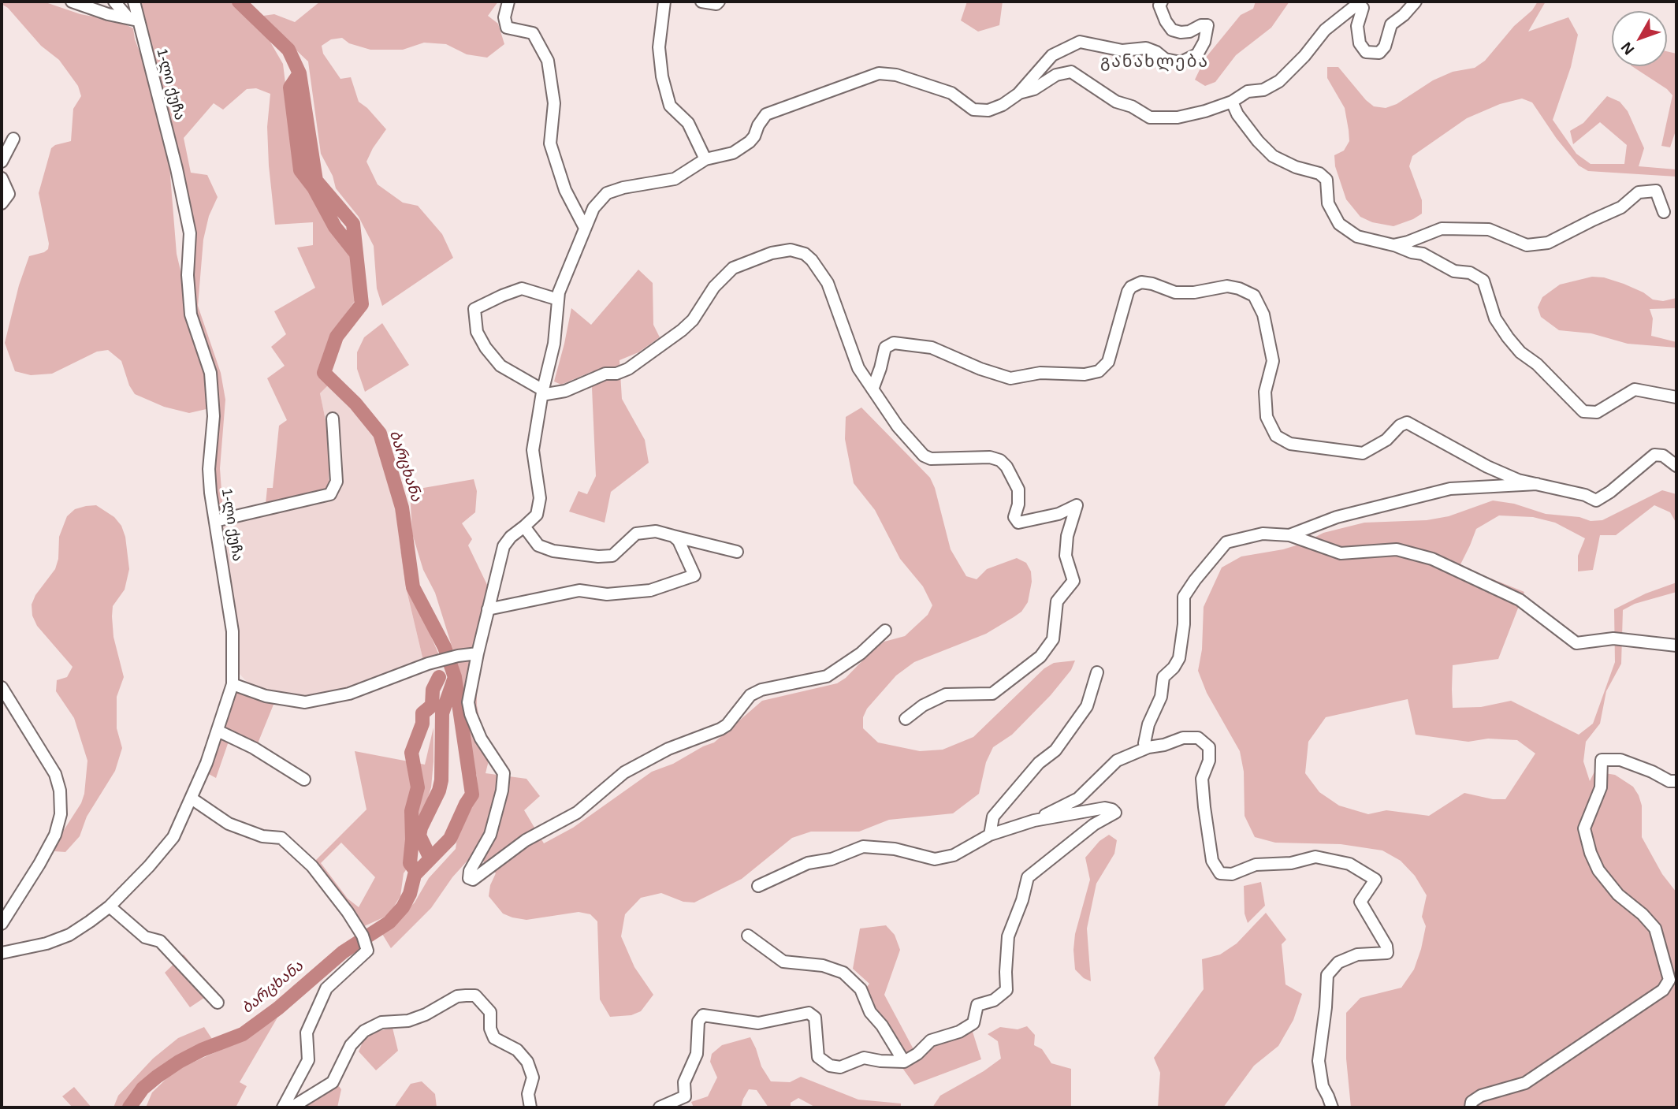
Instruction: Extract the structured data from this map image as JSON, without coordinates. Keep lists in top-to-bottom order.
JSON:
{
  "streets": {
    "street": ["1-ლი ქუჩა"]
  },
  "districts": ["განახლება"],
  "water": ["ბარცხანა"],
  "north": "bottom left"
}
